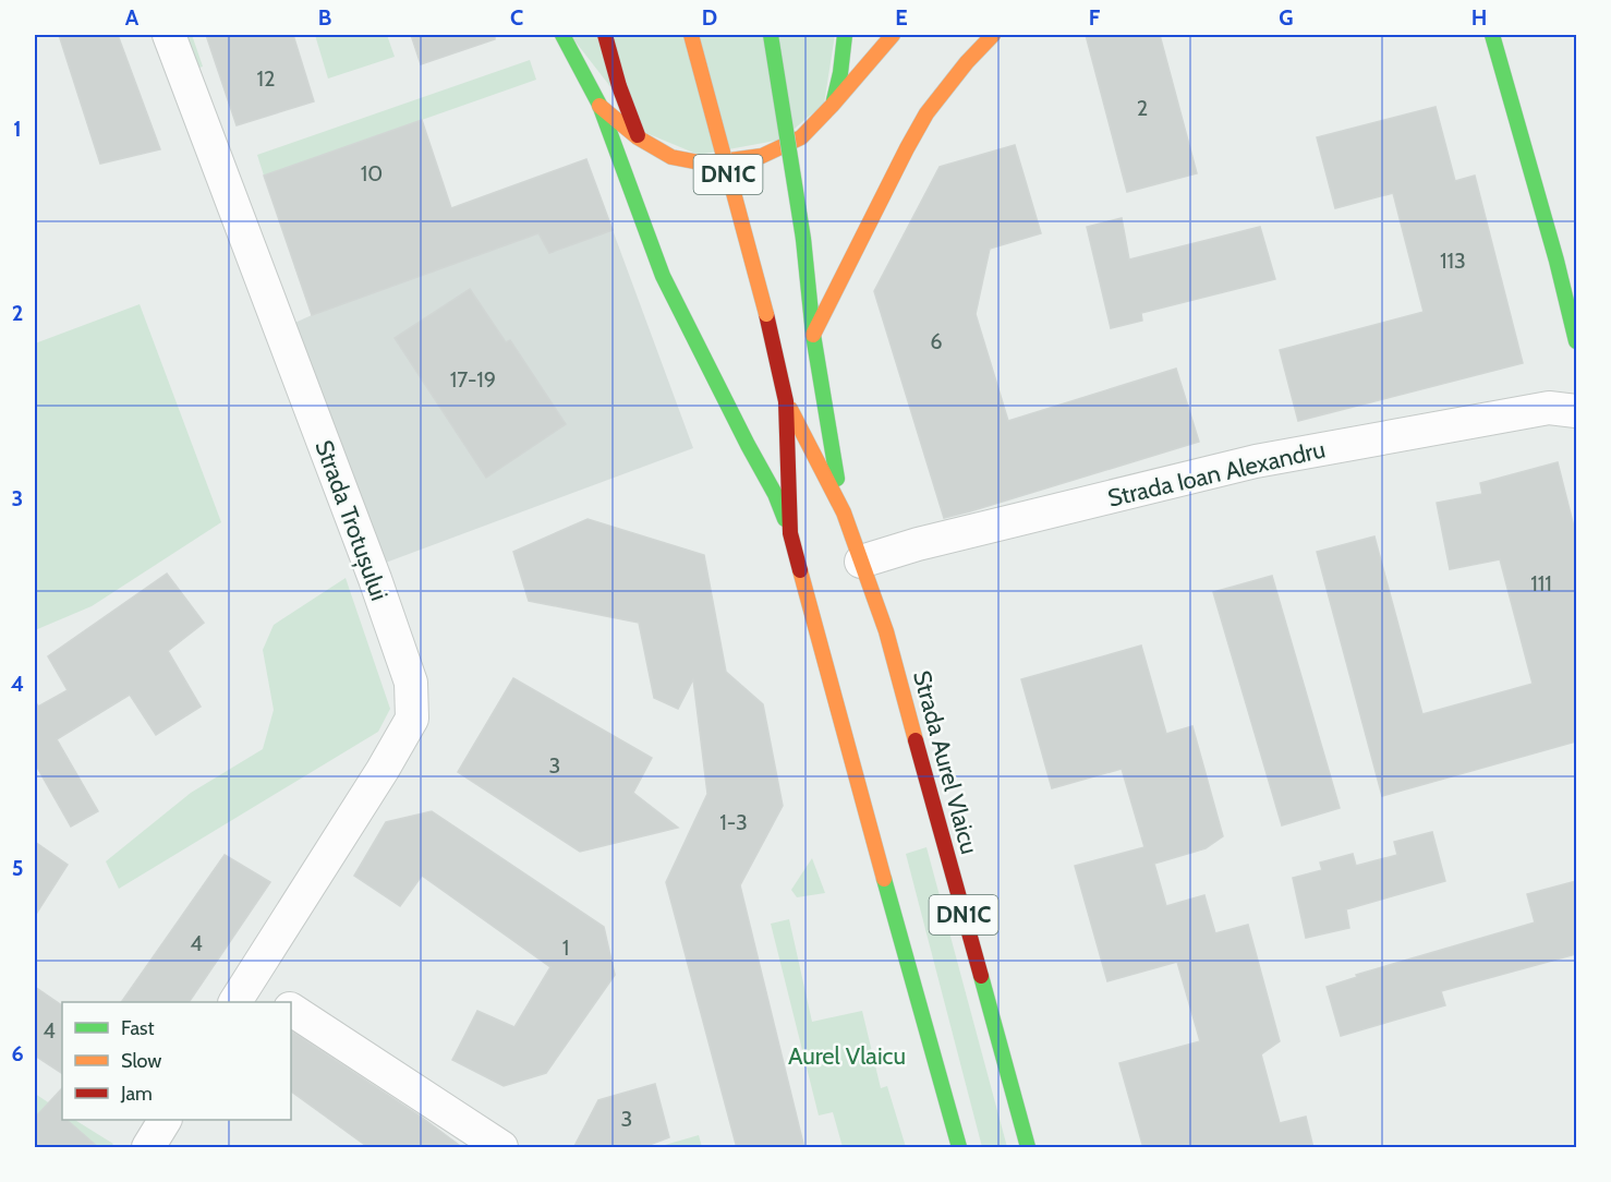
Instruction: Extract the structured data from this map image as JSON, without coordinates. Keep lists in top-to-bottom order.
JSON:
{
  "streets": {
    "main road": ["DN1C", "Strada Aurel Vlaicu"],
    "street": ["Strada Ioan Alexandru", "Strada Trotușului"]
  },
  "crossings": [
    ["Strada Ioan Alexandru", "Strada Aurel Vlaicu"]
  ],
  "parks": ["Aurel Vlaicu"],
  "house_numbers": [
    "12",
    "2",
    "10",
    "113",
    "6",
    "17-19",
    "111",
    "3",
    "1-3",
    "4",
    "1",
    "4",
    "3"
  ],
  "legend": ["Fast", "Slow", "Jam"],
  "grid": {
    "columns": [
      "A",
      "B",
      "C",
      "D",
      "E",
      "F",
      "G",
      "H"
    ],
    "rows": [
      "1",
      "2",
      "3",
      "4",
      "5",
      "6"
    ]
  }
}
